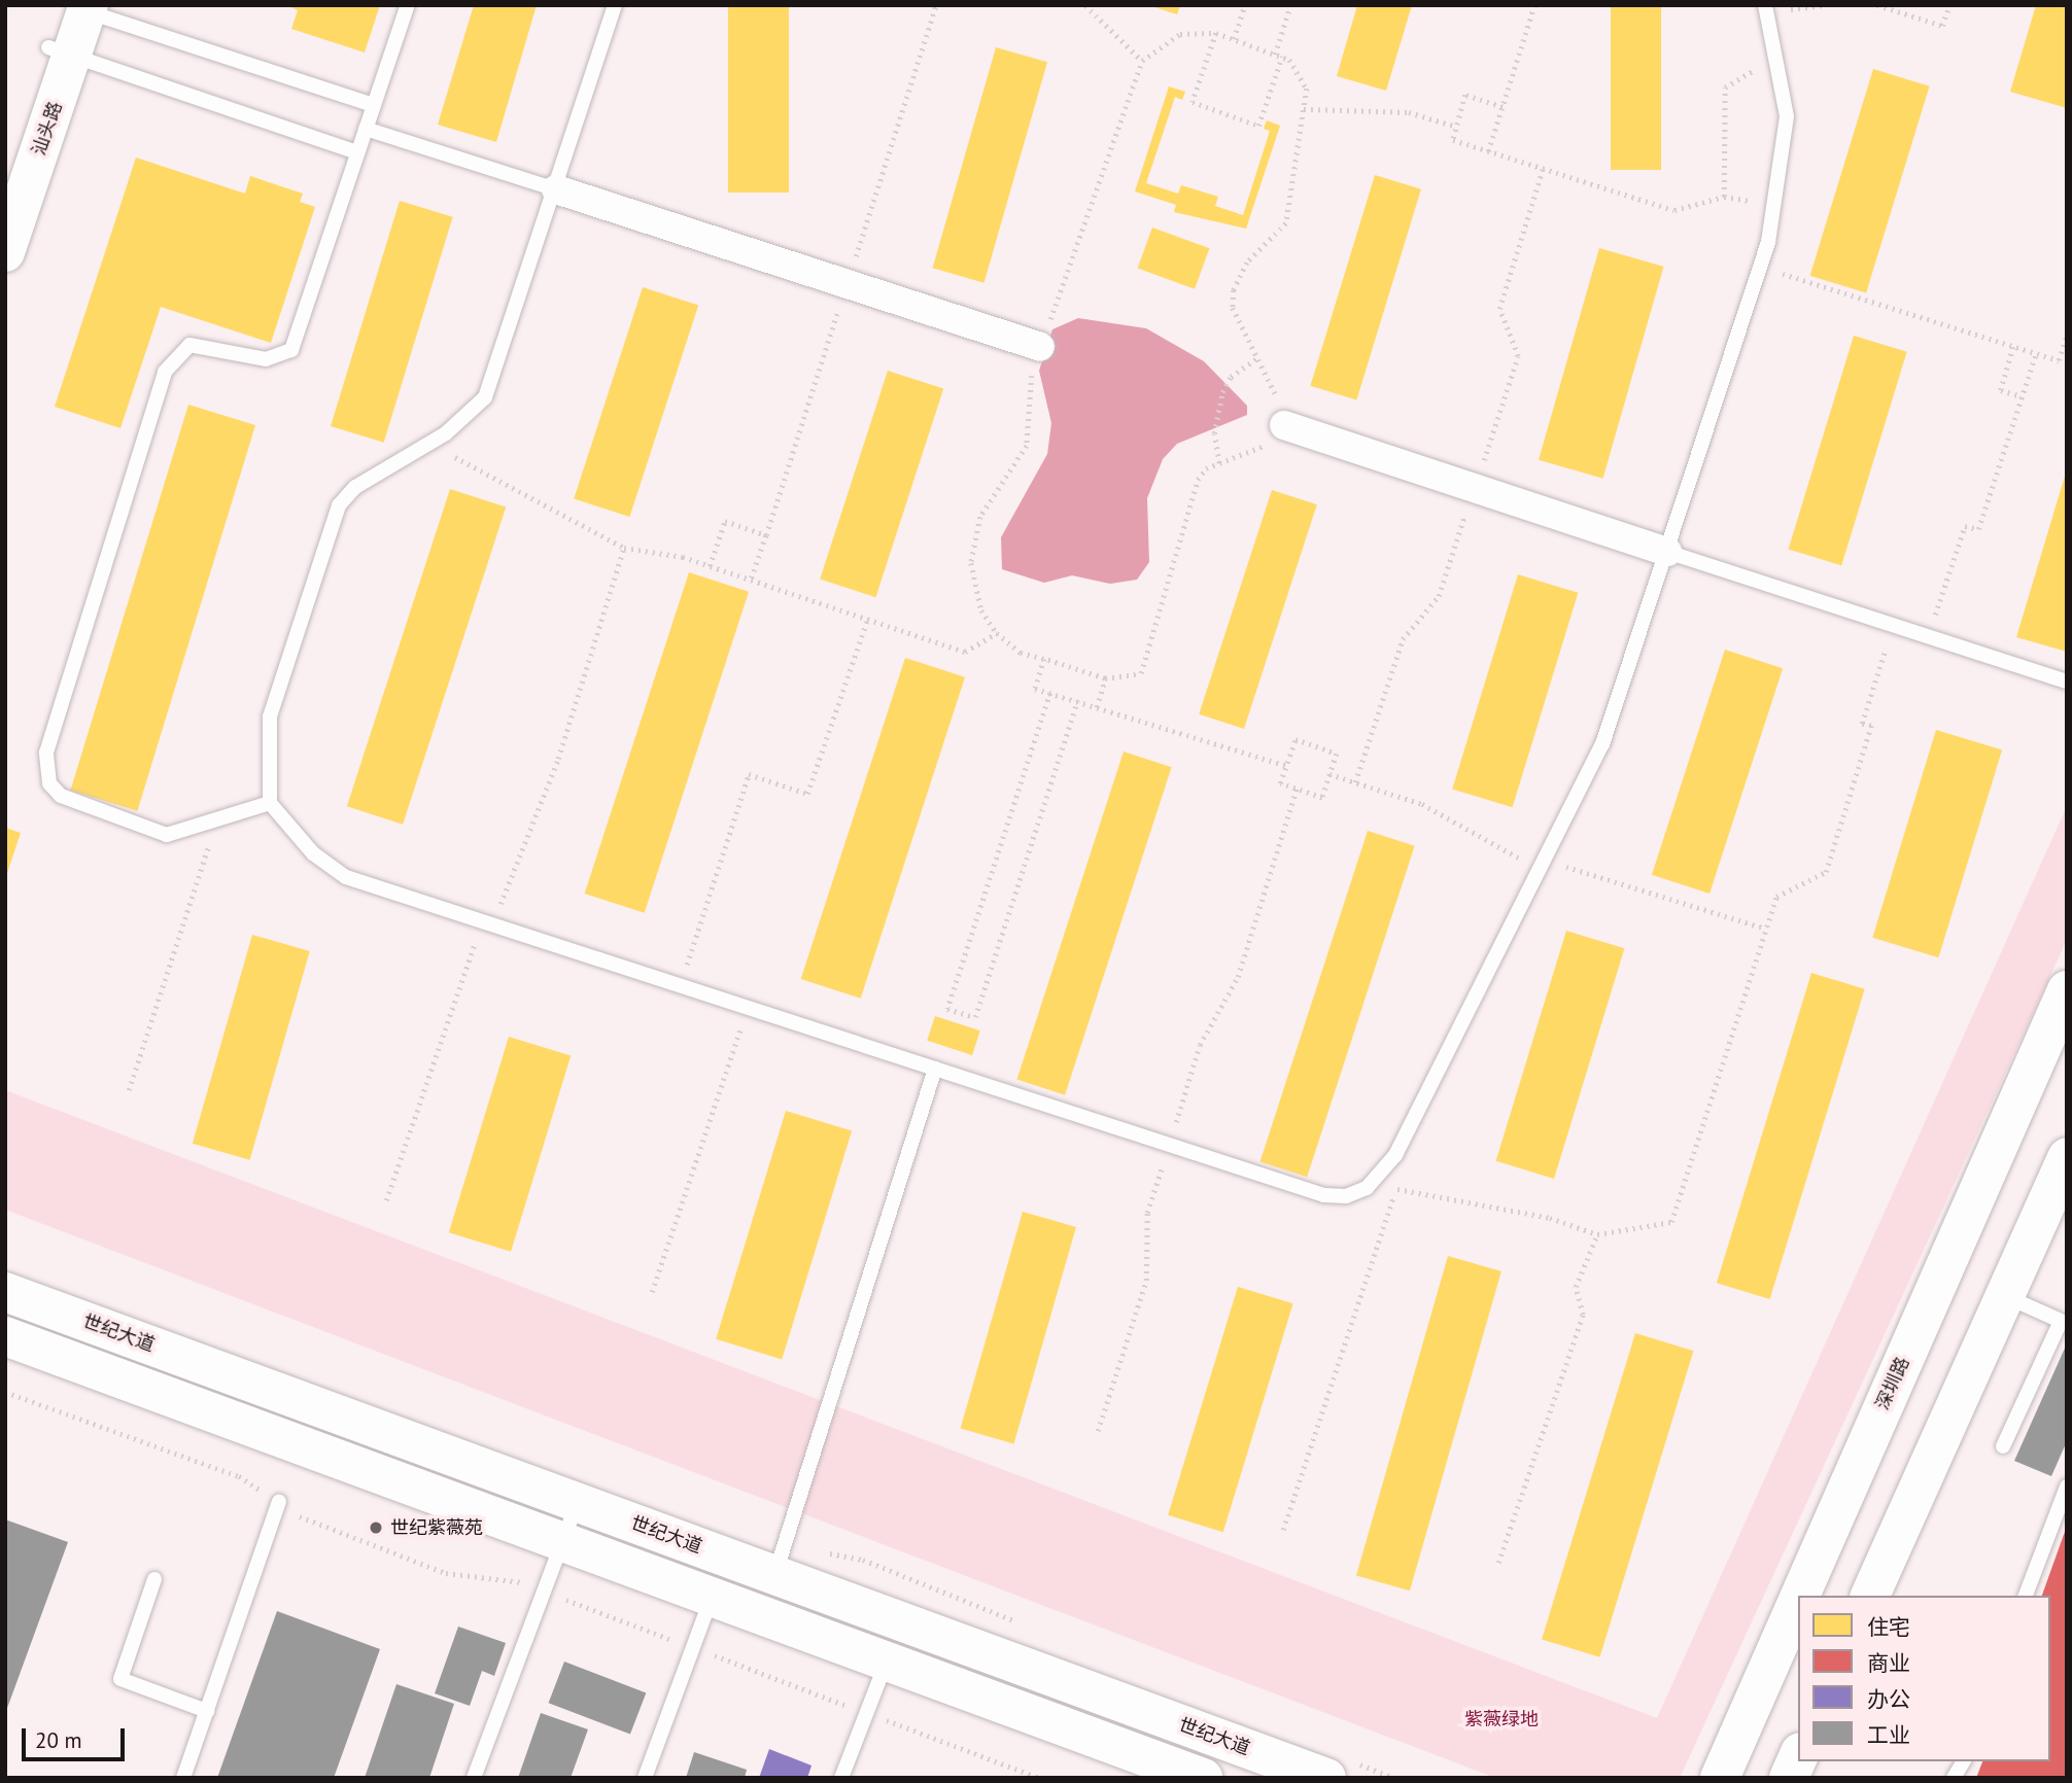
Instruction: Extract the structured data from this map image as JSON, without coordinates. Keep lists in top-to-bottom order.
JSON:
{
  "streets": {
    "street": ["汕头路", "世纪大道", "深圳路"]
  },
  "parks": ["紫薇绿地"],
  "places": ["世纪紫薇苑"],
  "legend": [
    "住宅",
    "商业",
    "办公",
    "工业"
  ],
  "scale_bar": "20 m"
}
